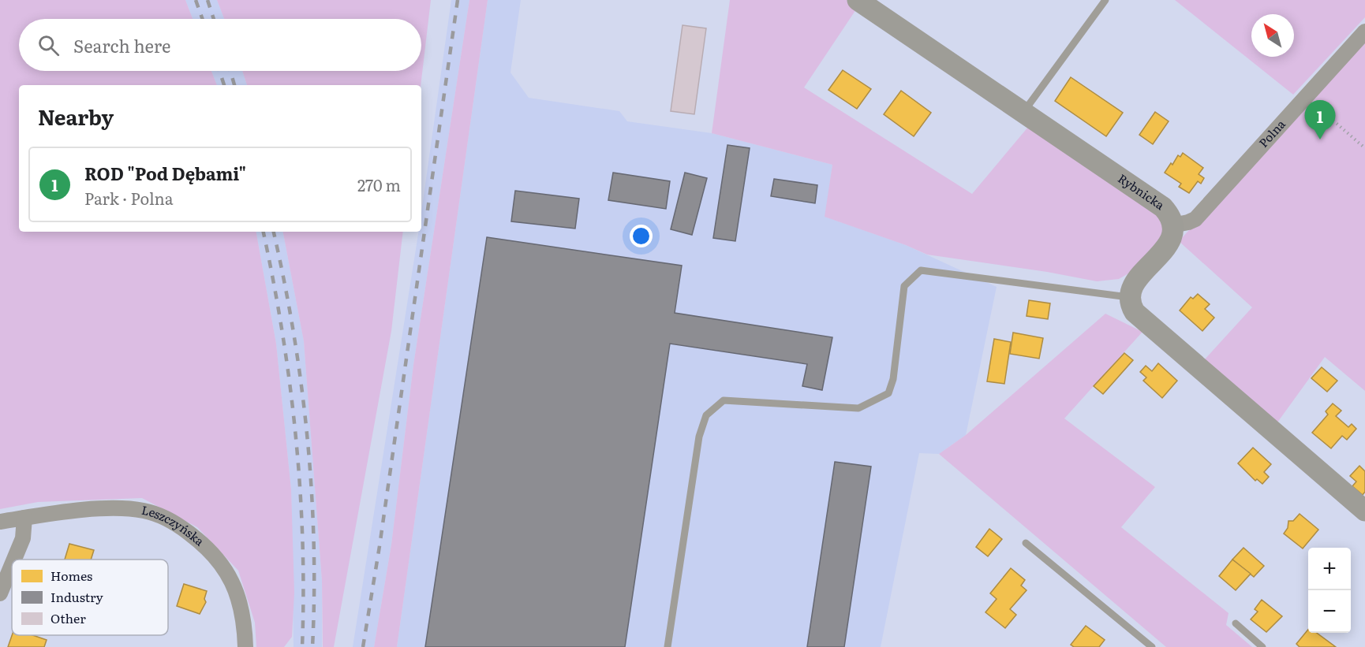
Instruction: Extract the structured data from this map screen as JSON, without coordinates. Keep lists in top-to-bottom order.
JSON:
{
  "streets": {
    "street": ["Polna", "Rybnicka", "Leszczyńska"]
  },
  "crossings": [
    ["Polna", "Rybnicka"]
  ],
  "legend": ["Homes", "Industry", "Other"],
  "north": "top left",
  "page": {
    "search": "Search here",
    "heading": "Nearby",
    "pins": "1",
    "list": [
      {
        "mark": "1",
        "name": "ROD \"Pod Dębami\"",
        "note": "Park · Polna",
        "value": "270 m"
      }
    ],
    "map_buttons": ["+", "−"]
  }
}
